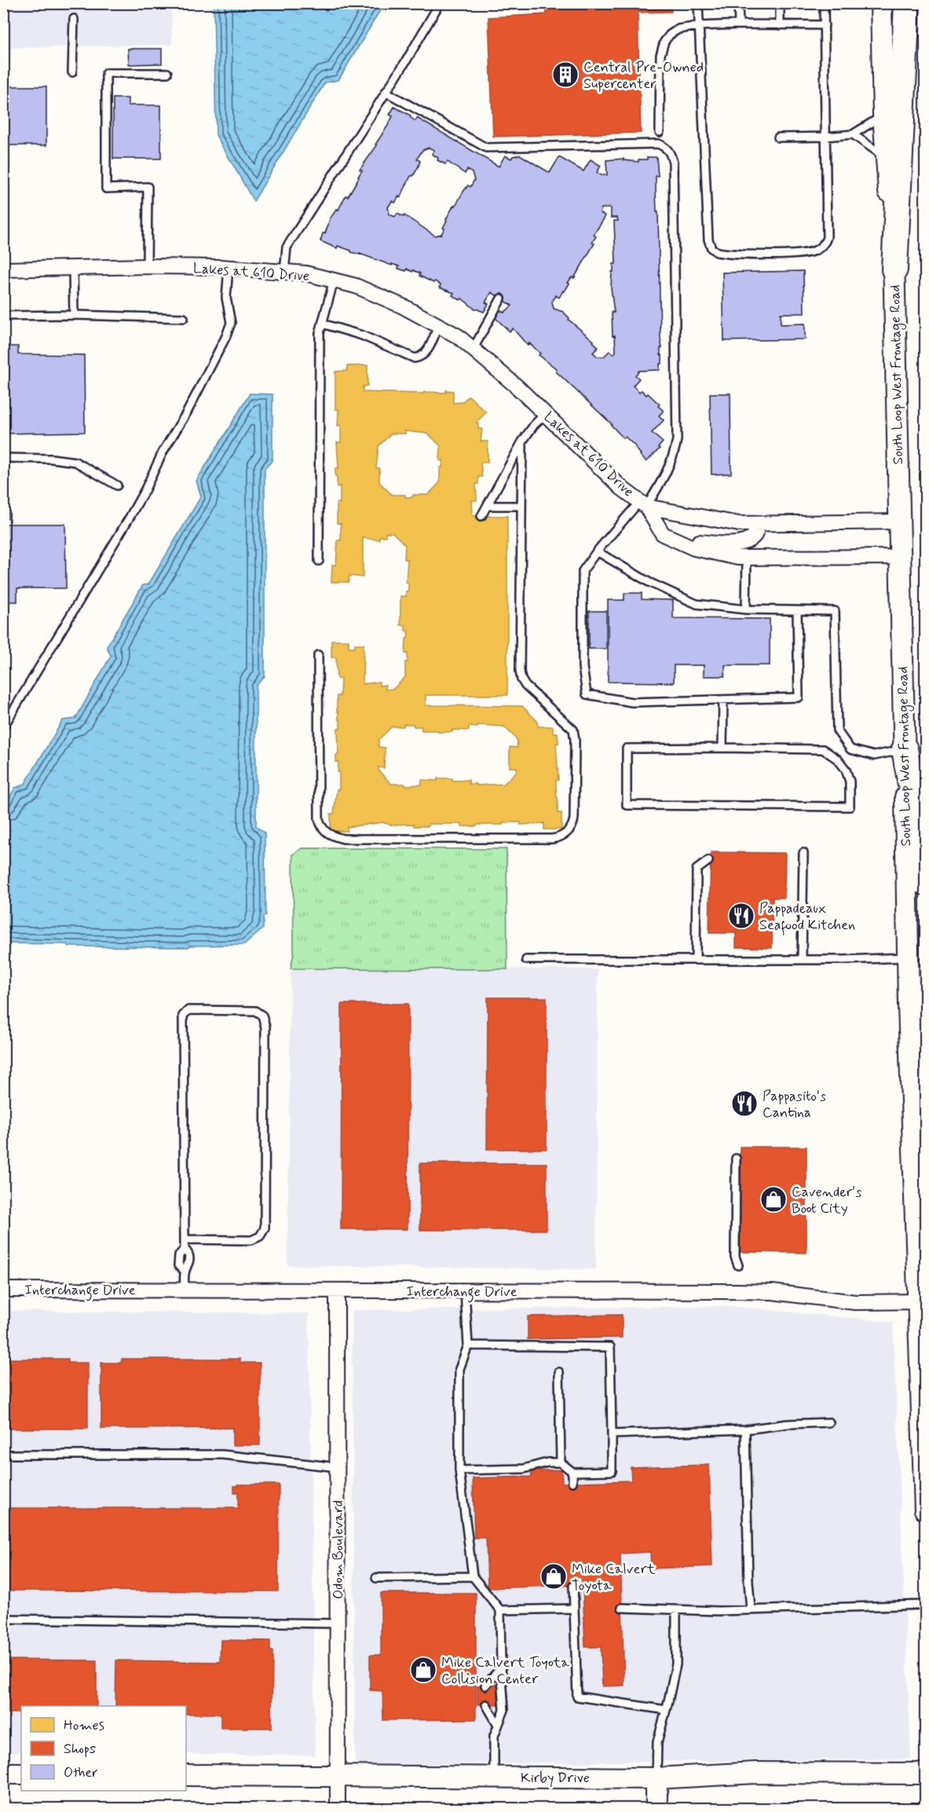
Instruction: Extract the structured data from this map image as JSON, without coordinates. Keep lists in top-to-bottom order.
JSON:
{
  "streets": {
    "main road": ["South Loop West Frontage Road", "Kirby Drive"],
    "street": ["Lakes at 610 Drive", "Interchange Drive", "Odom Boulevard"]
  },
  "crossings": [
    ["Lakes at 610 Drive", "South Loop West Frontage Road"],
    ["South Loop West Frontage Road", "Interchange Drive"],
    ["Interchange Drive", "Odom Boulevard"],
    ["Odom Boulevard", "Kirby Drive"]
  ],
  "places": {
    "building": ["Central Pre-Owned Supercenter"],
    "restaurant": ["Pappadeaux Seafood Kitchen", "Pappasito's Cantina"],
    "shop": ["Cavender's Boot City", "Mike Calvert Toyota", "Mike Calvert Toyota Collision Center"]
  },
  "legend": ["Homes", "Shops", "Other"]
}
